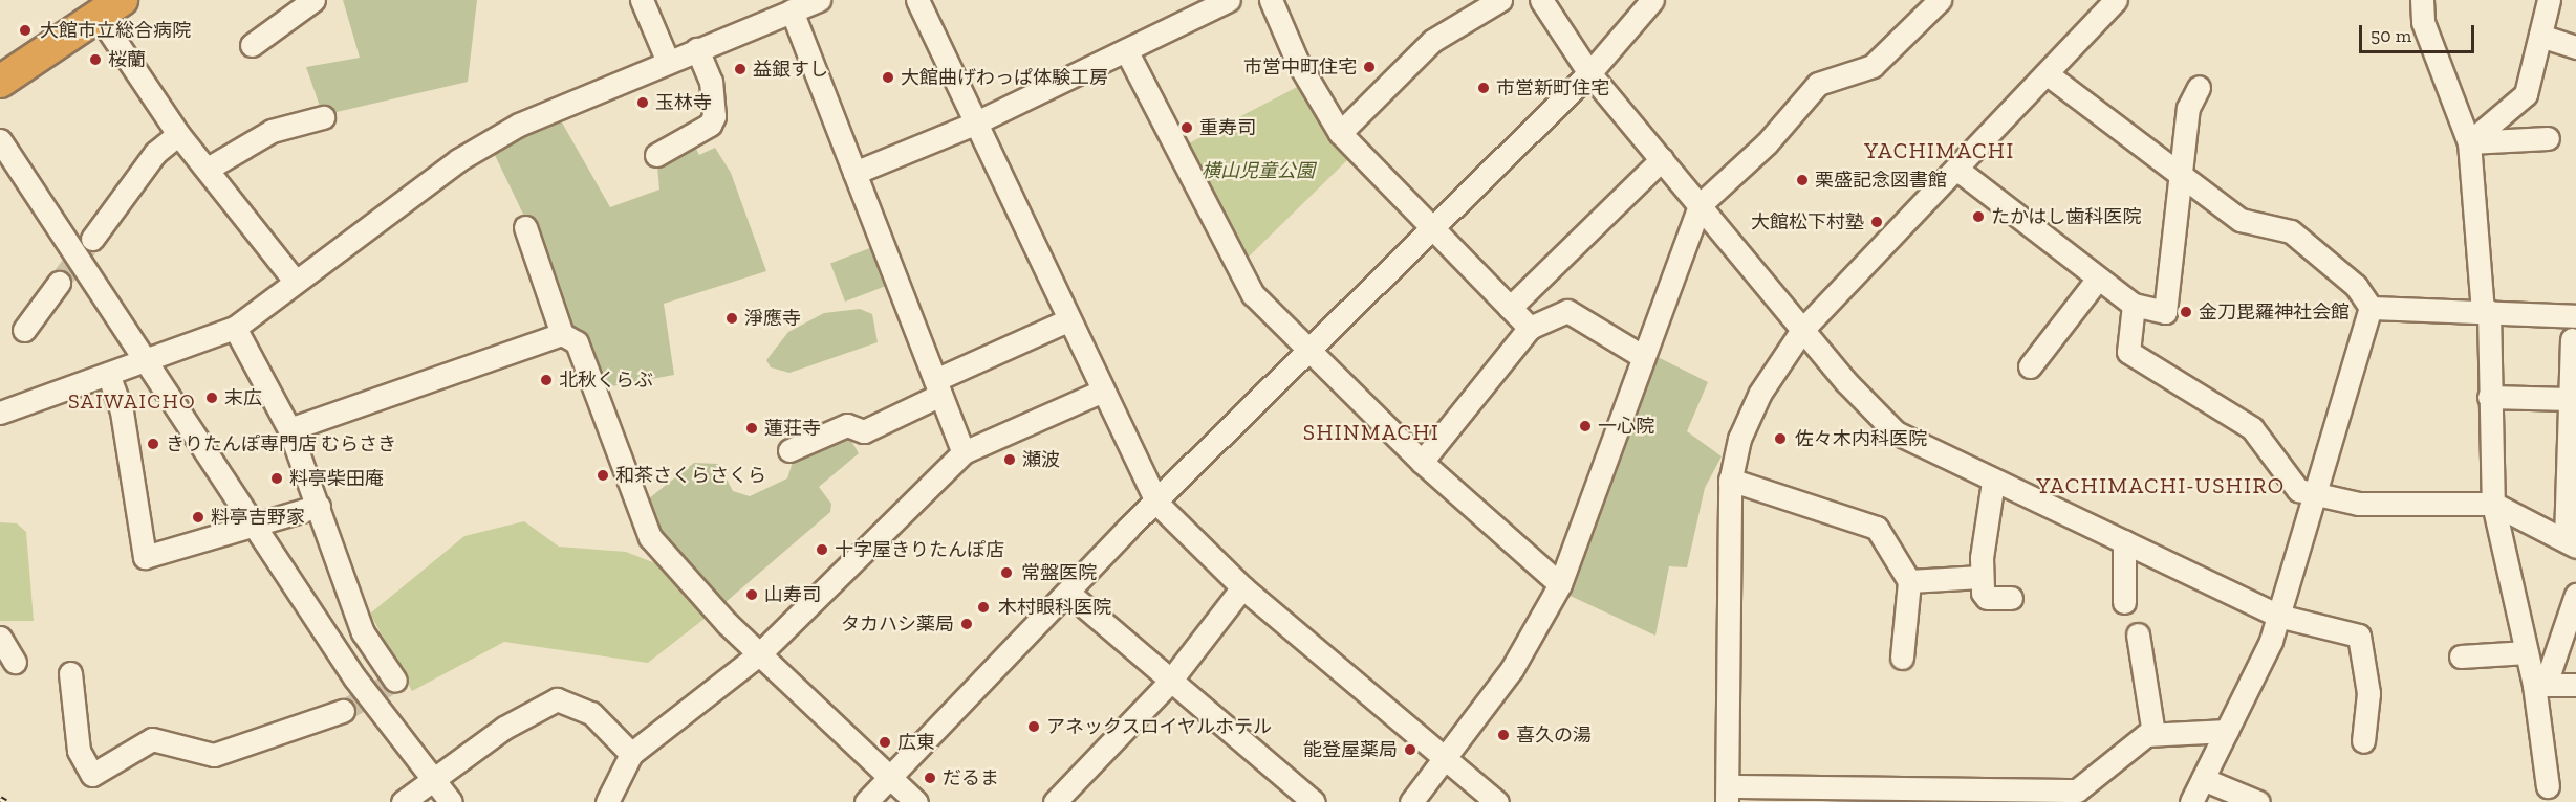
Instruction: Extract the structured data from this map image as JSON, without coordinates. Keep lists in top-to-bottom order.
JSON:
{
  "districts": [
    "YACHIMACHI",
    "SAIWAICHO",
    "SHINMACHI",
    "YACHIMACHI-USHIRO"
  ],
  "parks": ["横山児童公園"],
  "places": [
    "大館市立総合病院",
    "桜蘭",
    "市営中町住宅",
    "益銀すし",
    "大館曲げわっぱ体験工房",
    "市営新町住宅",
    "玉林寺",
    "重寿司",
    "栗盛記念図書館",
    "たかはし歯科医院",
    "大館松下村塾",
    "金刀毘羅神社会館",
    "淨應寺",
    "北秋くらぶ",
    "末広",
    "一心院",
    "蓮荘寺",
    "佐々木内科医院",
    "きりたんぽ専門店 むらさき",
    "瀬波",
    "和茶さくらさくら",
    "料亭柴田庵",
    "料亭吉野家",
    "十字屋きりたんぽ店",
    "常盤医院",
    "山寿司",
    "木村眼科医院",
    "タカハシ薬局",
    "アネックスロイヤルホテル",
    "喜久の湯",
    "広東",
    "能登屋薬局",
    "だるま"
  ],
  "scale_bar": "50 m"
}
